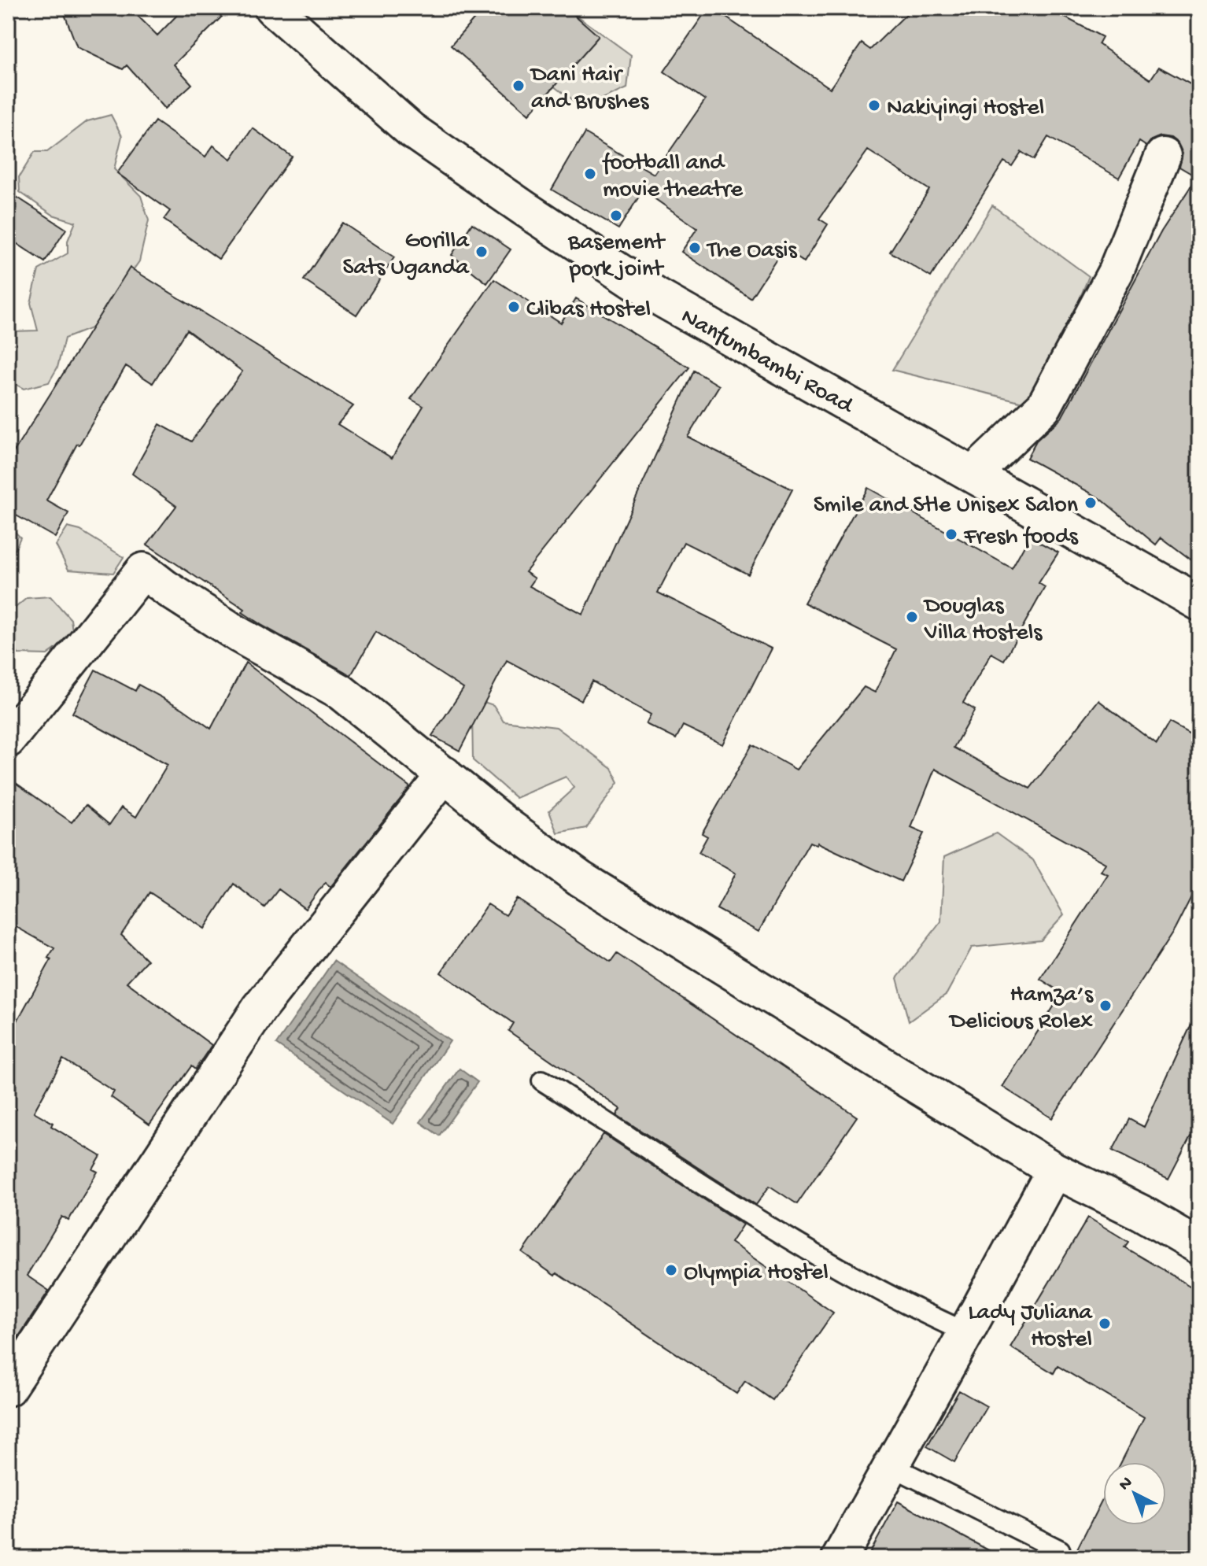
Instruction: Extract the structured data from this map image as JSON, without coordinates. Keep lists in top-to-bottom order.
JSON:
{
  "streets": {
    "street": ["Nanfumbambi Road"]
  },
  "places": [
    "Dani Hair and Brushes",
    "Nakiyingi Hostel",
    "football and movie theatre",
    "Basement pork joint",
    "The Oasis",
    "Gorilla Sats Uganda",
    "Clibas Hostel",
    "Smile and Stle Unisex Salon",
    "Fresh foods",
    "Douglas Villa Hostels",
    "Hamza’s Delicious Rolex",
    "Olympia Hostel",
    "Lady Juliana Hostel"
  ],
  "north": "top left"
}
